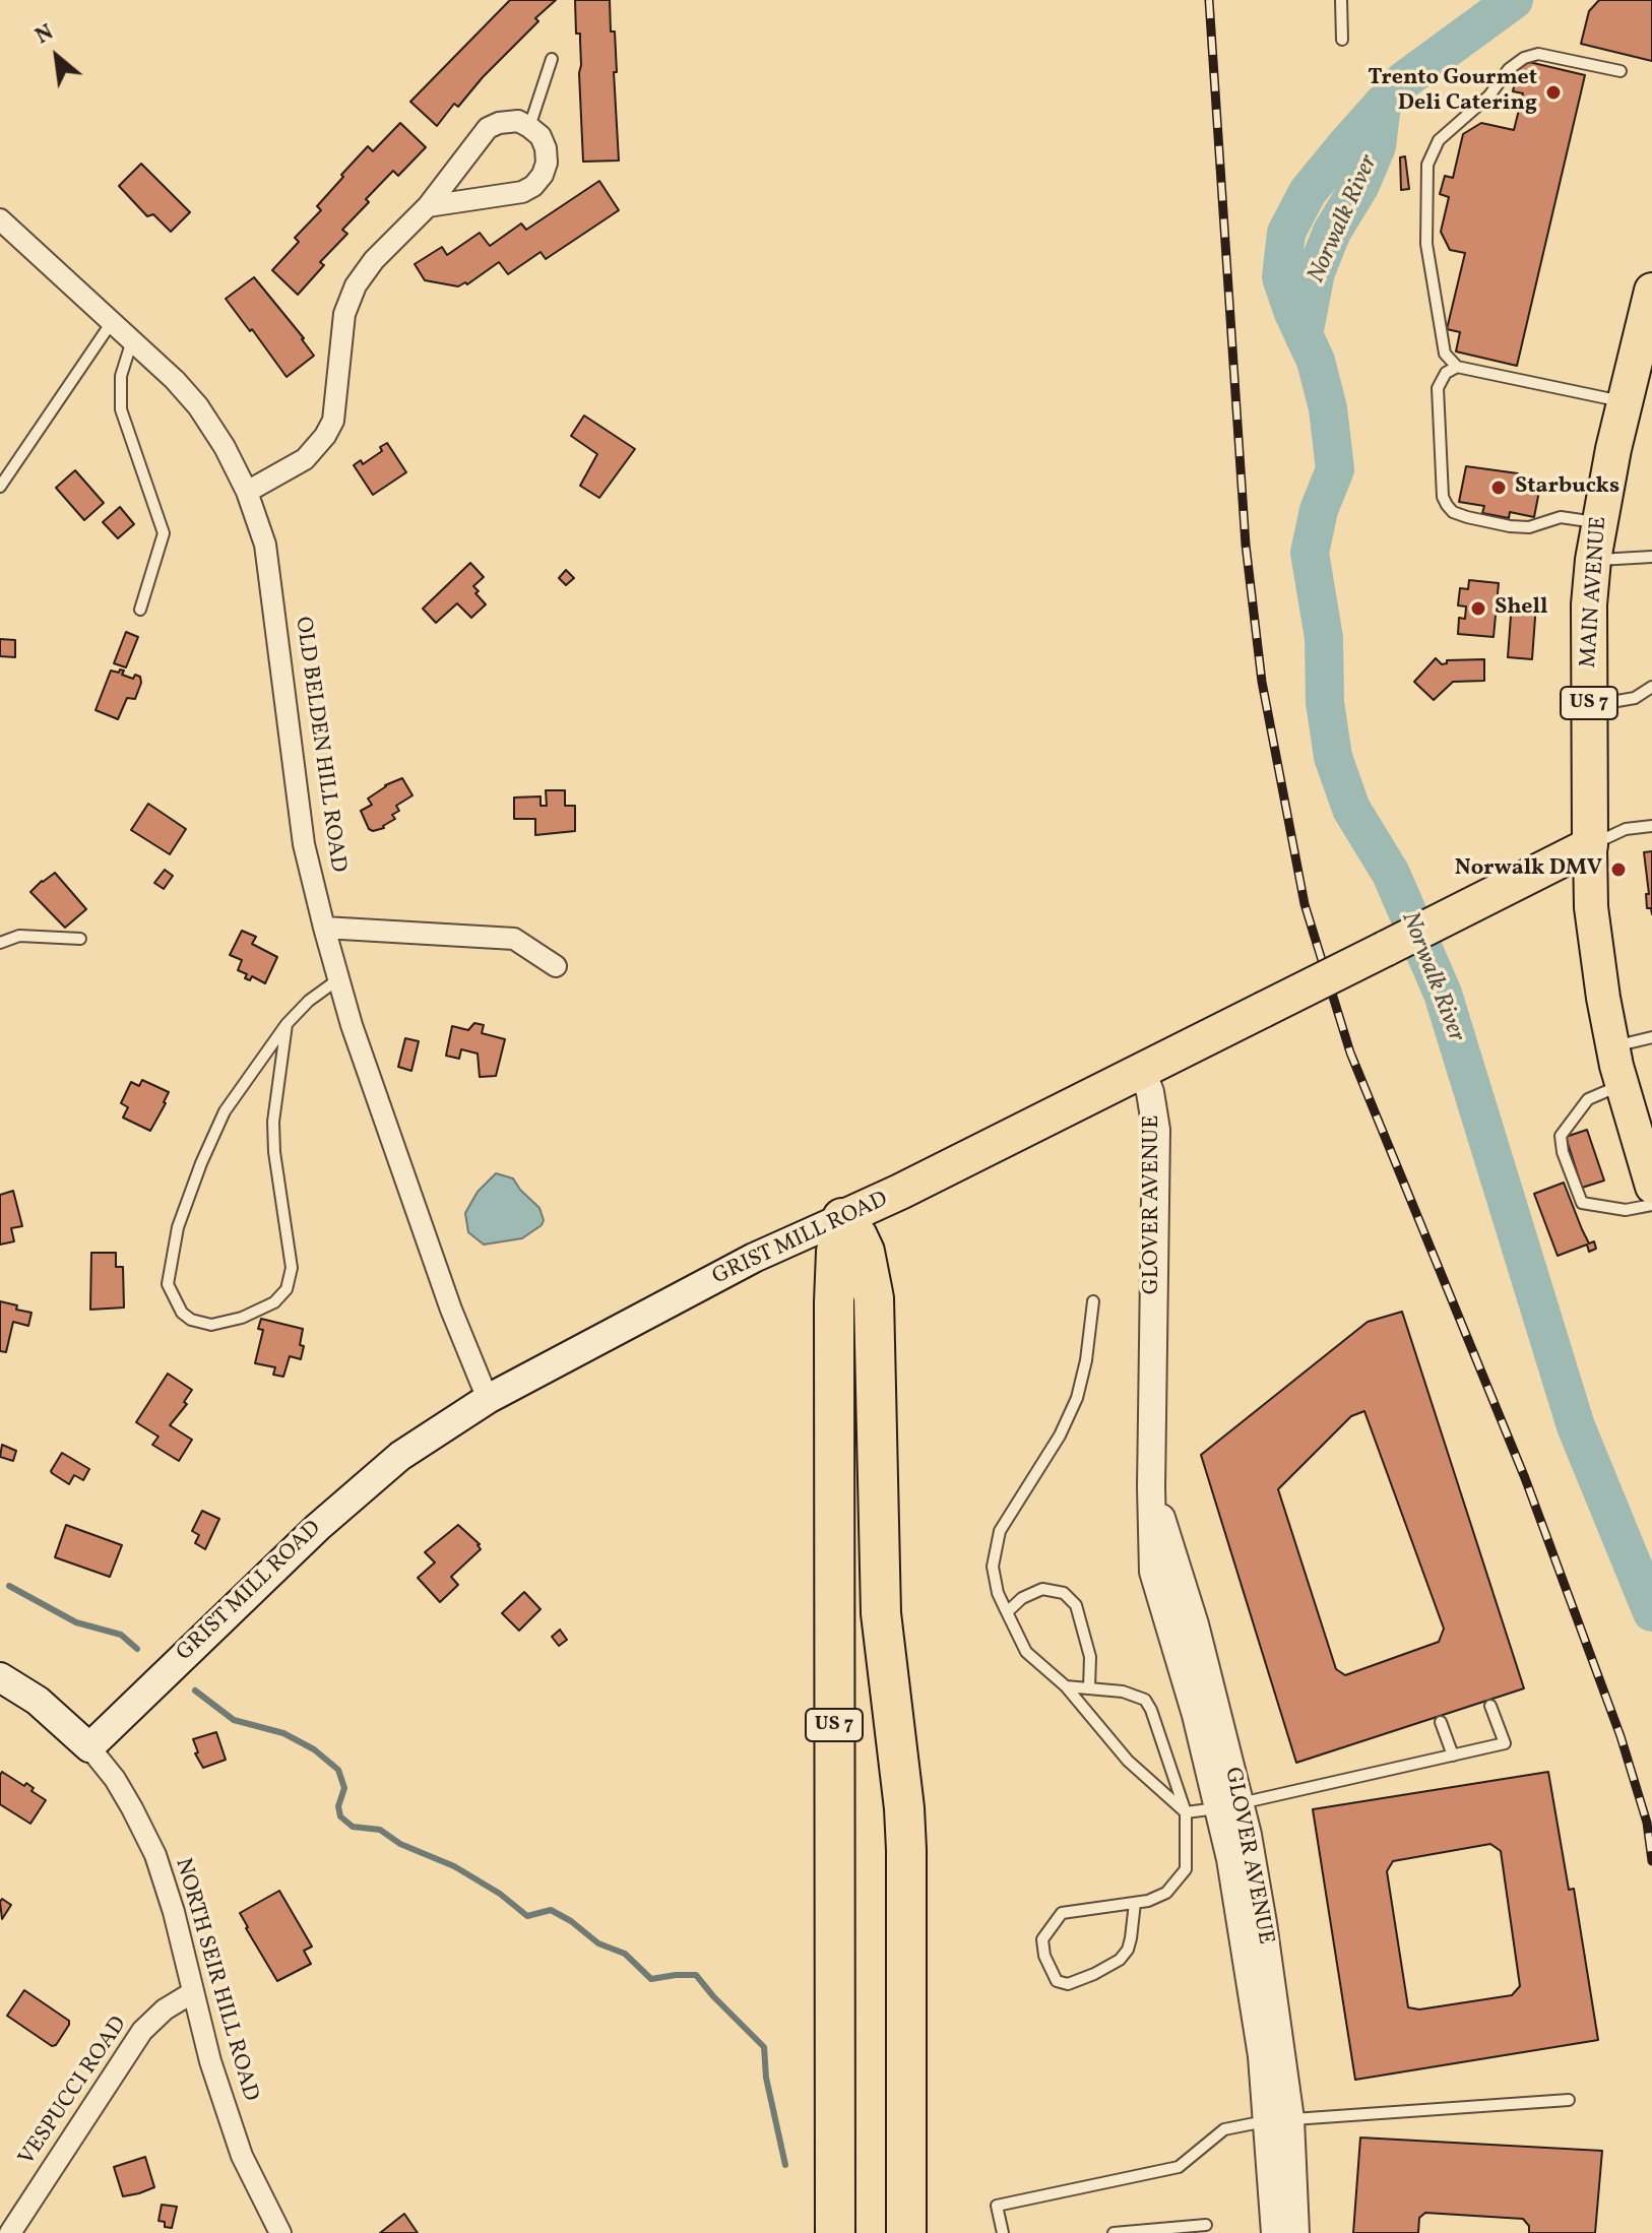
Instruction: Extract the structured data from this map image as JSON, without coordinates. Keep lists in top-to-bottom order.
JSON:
{
  "streets": {
    "highway": ["MAIN AVENUE", "US 7", "GRIST MILL ROAD"],
    "street": [
      "OLD BELDEN HILL ROAD",
      "GLOVER AVENUE",
      "NORTH SEIR HILL ROAD",
      "VESPUCCI ROAD"
    ]
  },
  "crossings": [
    ["MAIN AVENUE", "GRIST MILL ROAD"],
    ["US 7", "GRIST MILL ROAD"],
    ["OLD BELDEN HILL ROAD", "GRIST MILL ROAD"],
    ["GLOVER AVENUE", "GRIST MILL ROAD"],
    ["GRIST MILL ROAD", "NORTH SEIR HILL ROAD"],
    ["NORTH SEIR HILL ROAD", "VESPUCCI ROAD"]
  ],
  "water": ["Norwalk River"],
  "places": [
    "Trento Gourmet Deli Catering",
    "Starbucks",
    "Shell",
    "Norwalk DMV"
  ],
  "north": "top left"
}
